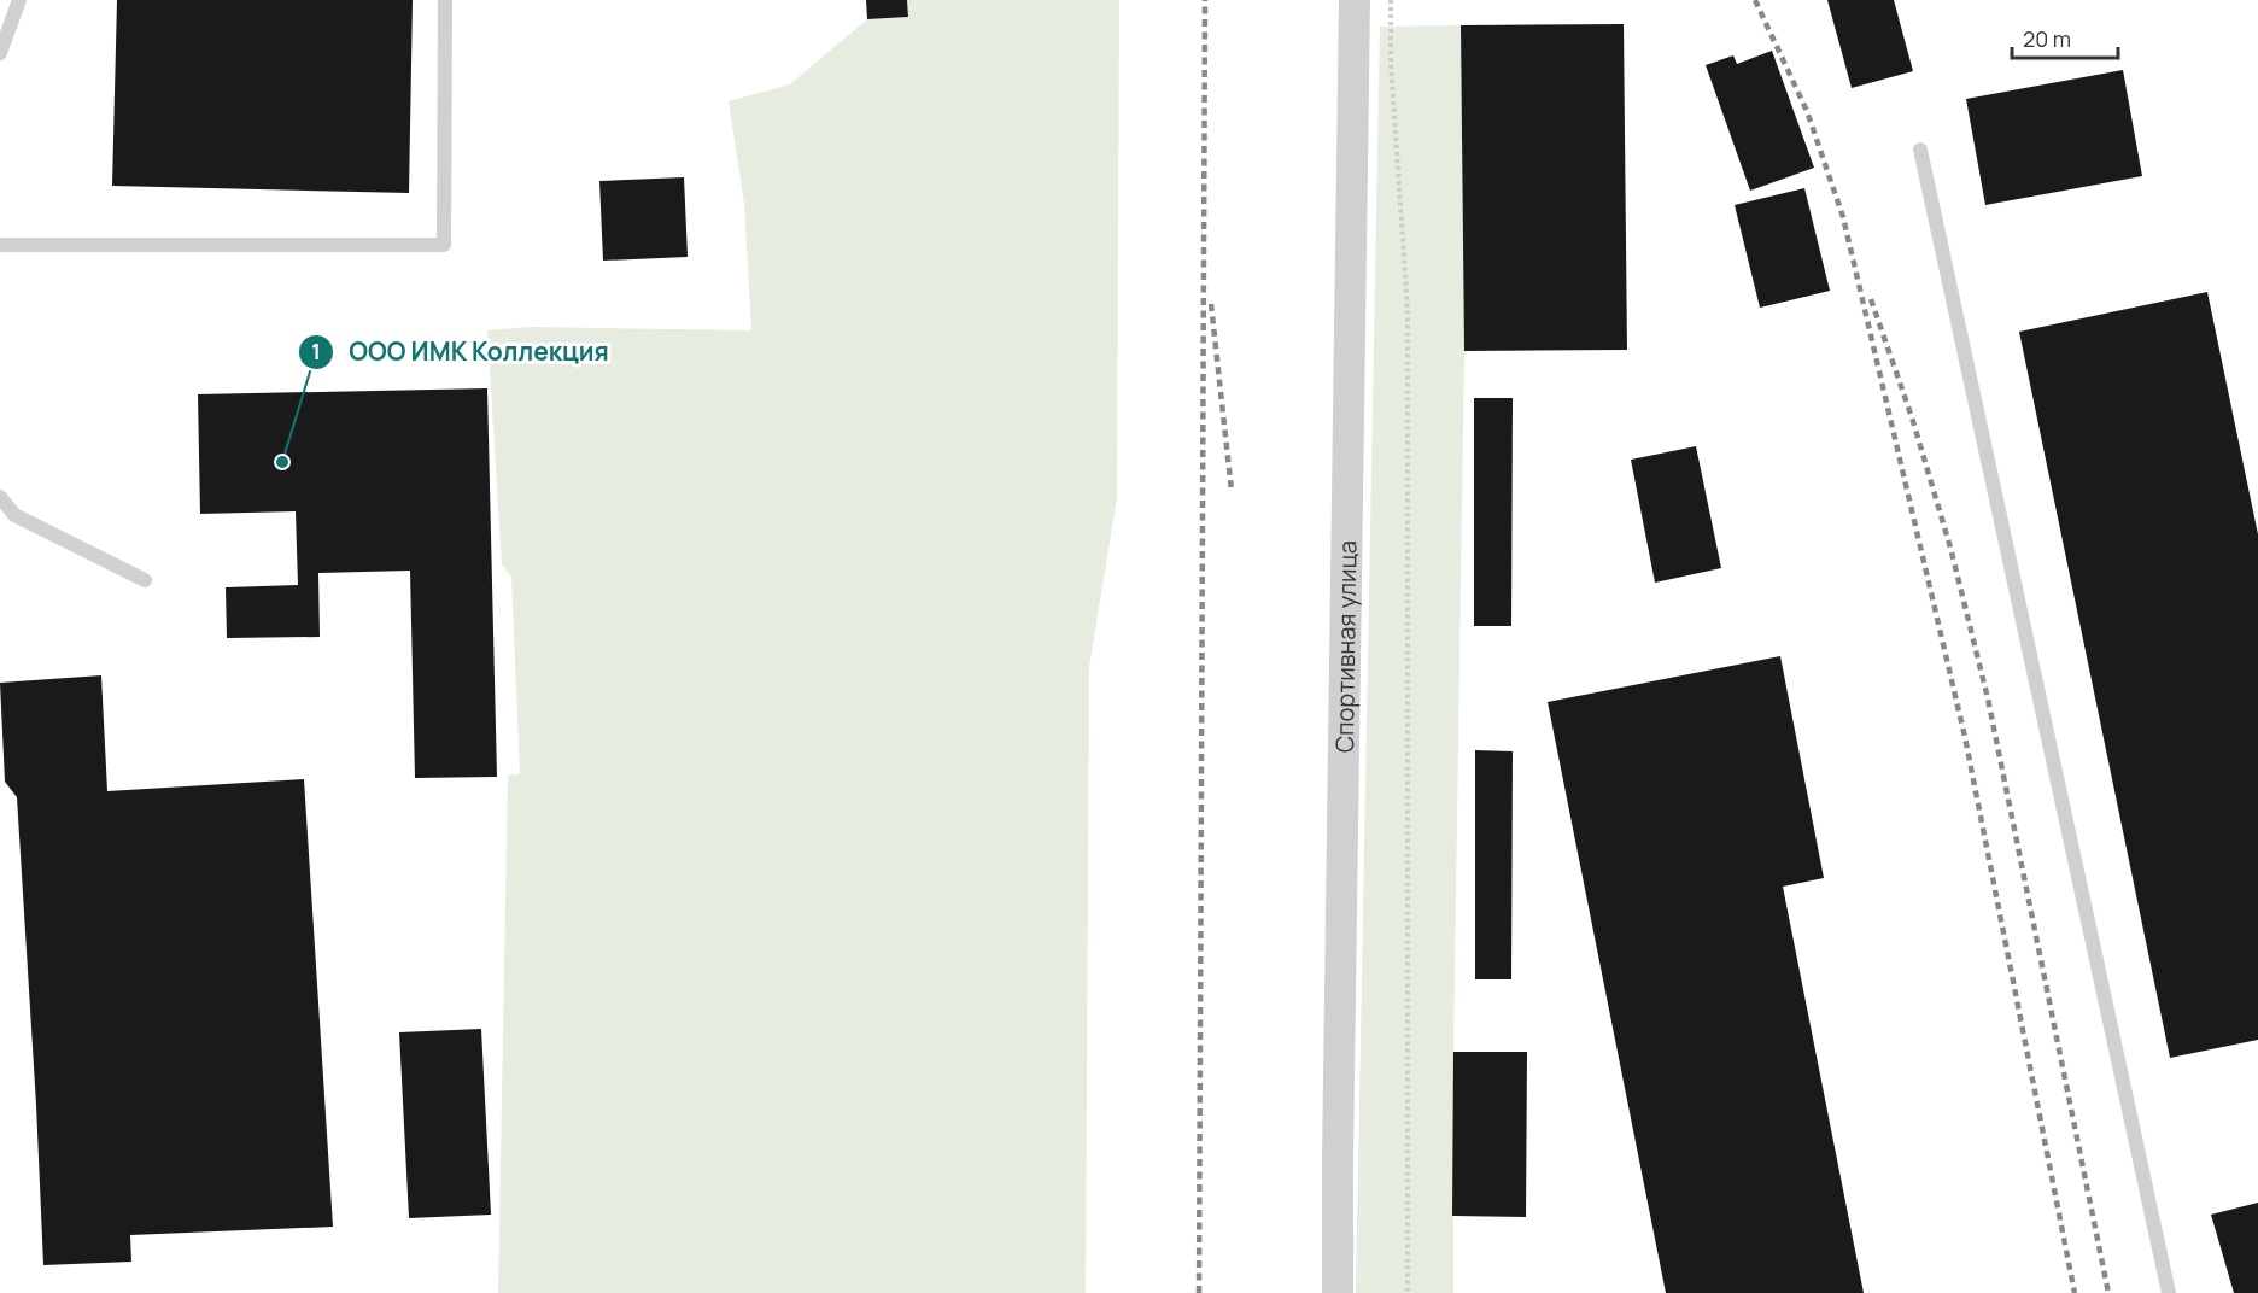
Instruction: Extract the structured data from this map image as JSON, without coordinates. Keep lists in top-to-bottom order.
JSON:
{
  "streets": {
    "street": ["Спортивная улица"]
  },
  "places": ["ООО ИМК Коллекция"],
  "scale_bar": "20 m"
}
